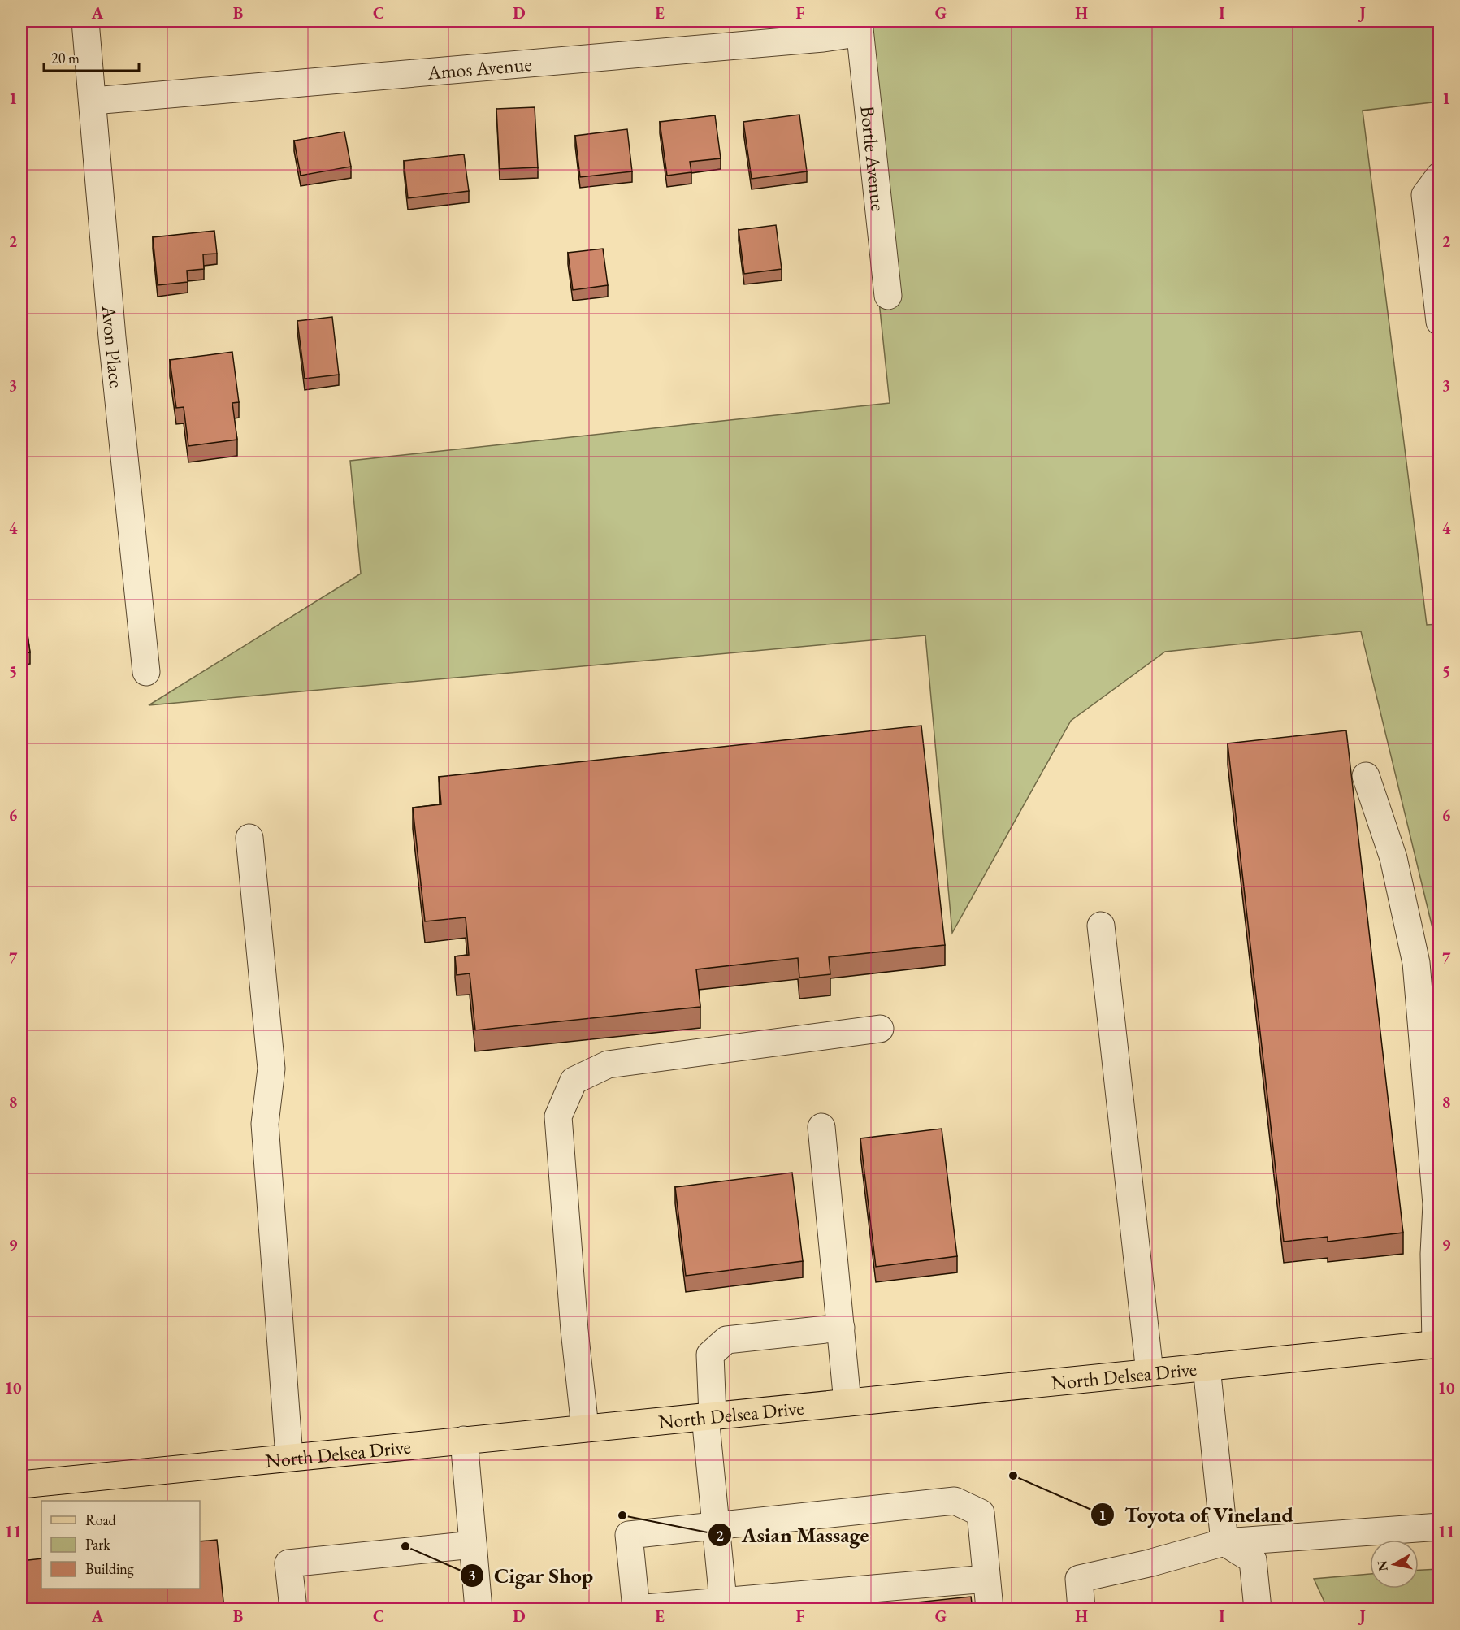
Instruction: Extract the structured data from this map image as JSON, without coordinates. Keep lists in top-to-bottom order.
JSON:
{
  "streets": {
    "main road": ["North Delsea Drive"],
    "street": ["Amos Avenue", "Bortle Avenue", "Avon Place"]
  },
  "crossings": [
    ["Amos Avenue", "Bortle Avenue"],
    ["Amos Avenue", "Avon Place"]
  ],
  "places": ["Toyota of Vineland", "Asian Massage", "Cigar Shop"],
  "legend": ["Road", "Park", "Building"],
  "scale_bar": "20 m",
  "north": "left",
  "grid": {
    "columns": [
      "A",
      "B",
      "C",
      "D",
      "E",
      "F",
      "G",
      "H",
      "I",
      "J"
    ],
    "rows": [
      "1",
      "2",
      "3",
      "4",
      "5",
      "6",
      "7",
      "8",
      "9",
      "10",
      "11"
    ]
  }
}
